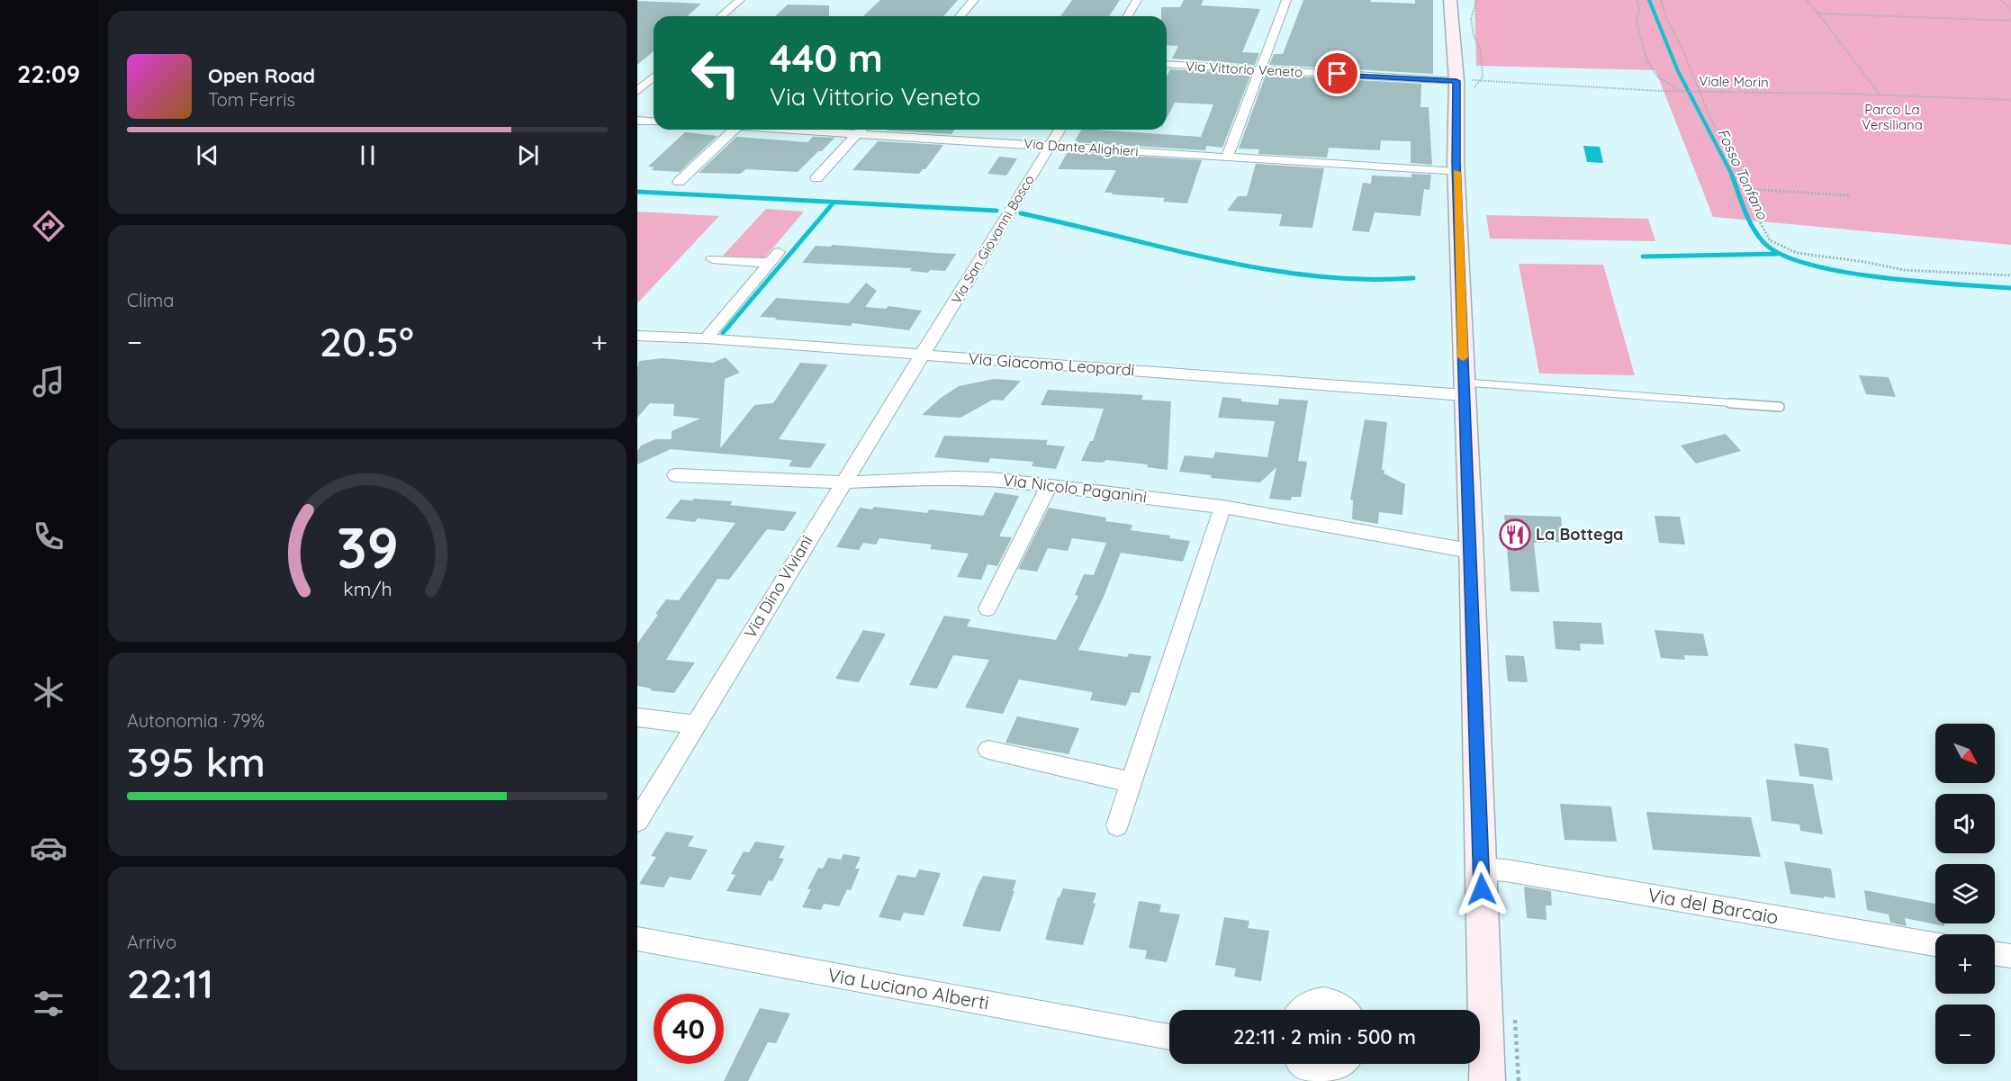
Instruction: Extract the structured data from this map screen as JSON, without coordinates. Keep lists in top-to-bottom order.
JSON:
{
  "streets": {
    "street": [
      "Via Vittorio Veneto",
      "Via Dante Alighieri",
      "Via San Giovanni Bosco",
      "Via Giacomo Leopardi",
      "Via Nicolo Paganini",
      "Via Dino Viviani",
      "Via del Barcaio",
      "Via Luciano Alberti"
    ],
    "path": ["Viale Morin"]
  },
  "crossings": [
    ["Via Vittorio Veneto", "Viale Morin"],
    ["Via Dante Alighieri", "Via San Giovanni Bosco"],
    ["Via San Giovanni Bosco", "Via Giacomo Leopardi"],
    ["Via San Giovanni Bosco", "Via Dino Viviani"],
    ["Via Giacomo Leopardi", "Via Dino Viviani"],
    ["Via Nicolo Paganini", "Via Dino Viviani"]
  ],
  "water": ["Fosso Tonfano"],
  "parks": ["Parco La Versiliana"],
  "places": {
    "restaurant": ["La Bottega"]
  },
  "north": "bottom right",
  "page": {
    "tabs": "22:09",
    "turn": ["440 m", "Via Vittorio Veneto"],
    "song": ["Open Road", "Tom Ferris"],
    "tile": [
      "Clima",
      ["Autonomia · 79%", "395 km"],
      ["Arrivo", "22:11"]
    ],
    "heat": ["−", "20.5°", "+"],
    "map_buttons": ["+", "−"],
    "limit": "40",
    "trip": "22:11 · 2 min · 500 m",
    "gauge": ["39", "km/h"]
  }
}
